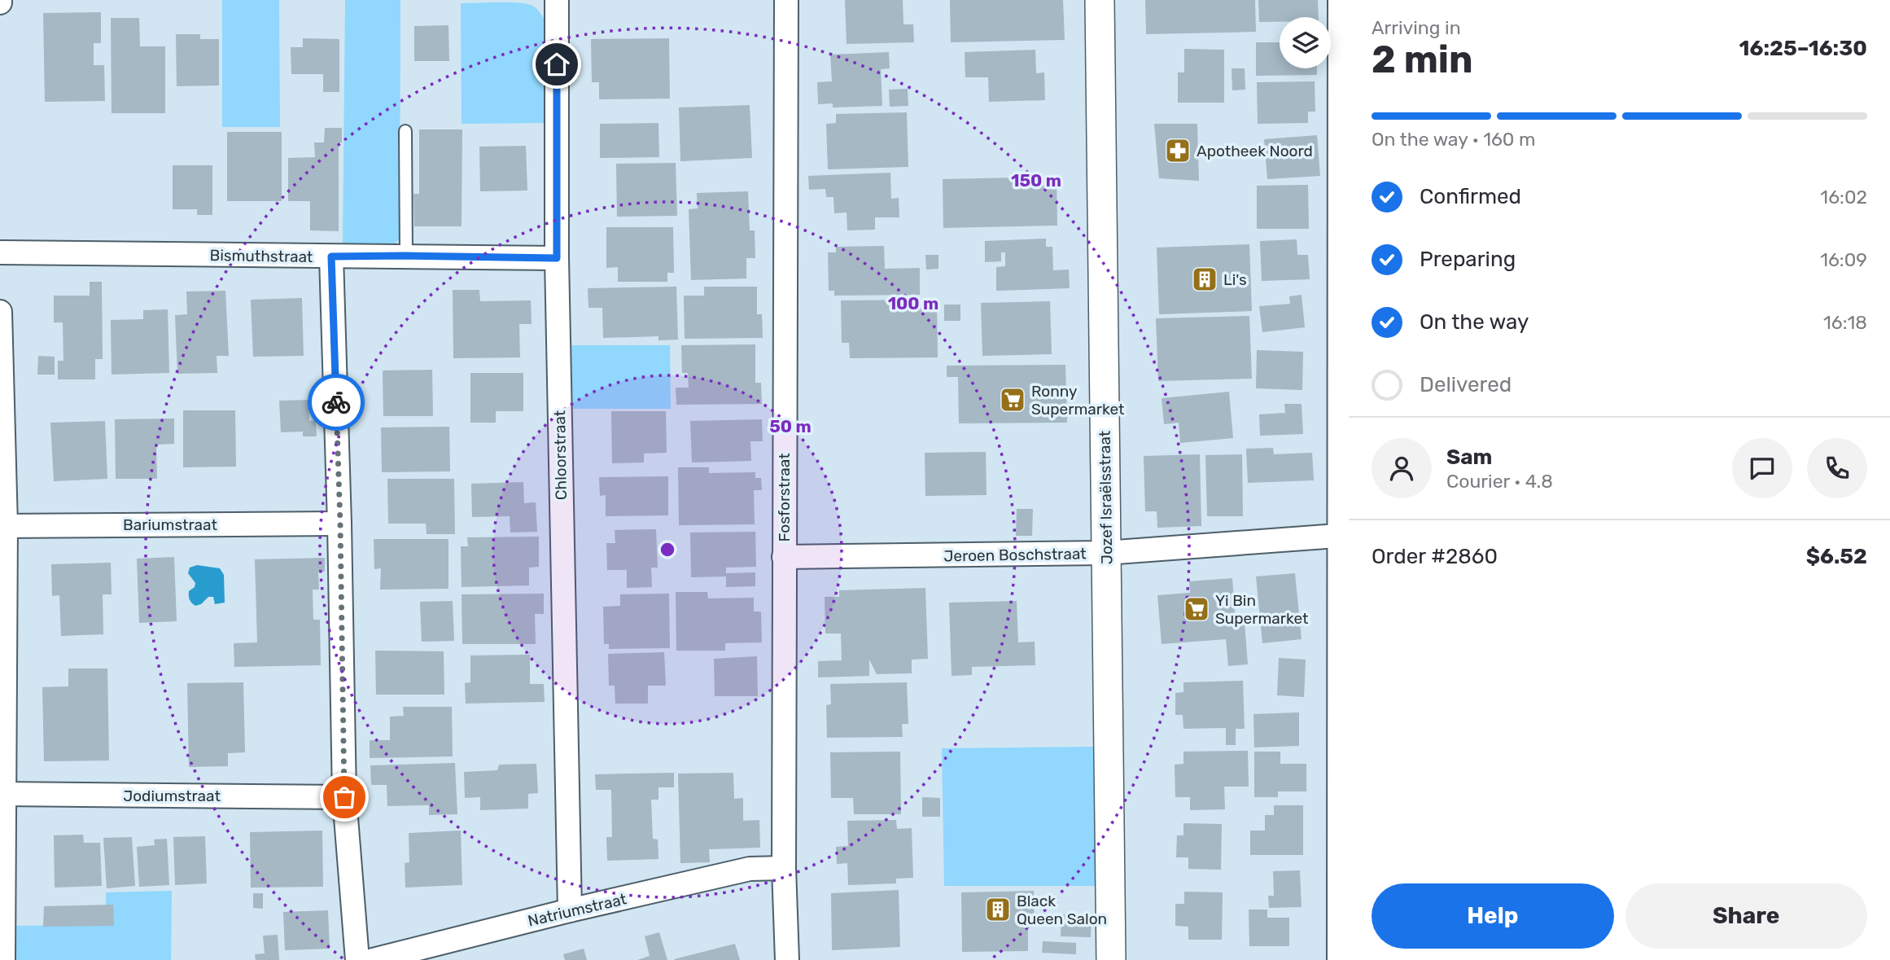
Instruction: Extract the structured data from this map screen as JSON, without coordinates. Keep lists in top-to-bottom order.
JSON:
{
  "streets": {
    "street": [
      "Bismuthstraat",
      "Chloorstraat",
      "Fosforstraat",
      "Jozef Israëlsstraat",
      "Bariumstraat",
      "Jeroen Boschstraat",
      "Jodiumstraat",
      "Natriumstraat"
    ]
  },
  "crossings": [
    ["Bismuthstraat", "Chloorstraat"],
    ["Chloorstraat", "Natriumstraat"],
    ["Fosforstraat", "Jeroen Boschstraat"],
    ["Fosforstraat", "Natriumstraat"],
    ["Jozef Israëlsstraat", "Jeroen Boschstraat"]
  ],
  "places": {
    "pharmacy": ["Apotheek Noord"],
    "building": ["Li's", "Black Queen Salon"],
    "supermarket": ["Ronny Supermarket", "Yi Bin Supermarket"]
  },
  "page": {
    "heading": ["2 min", "Arriving in", "16:25–16:30"],
    "panel": [
      "Sam",
      "Courier · 4.8",
      "Order #2860",
      "$6.52"
    ],
    "bar": "On the way · 160 m",
    "list": [
      ["Confirmed", "16:02"],
      ["Preparing", "16:09"],
      ["On the way", "16:18"],
      "Delivered"
    ],
    "buttons": ["Help", "Share"]
  },
  "rings": ["150 m", "100 m", "50 m"]
}
